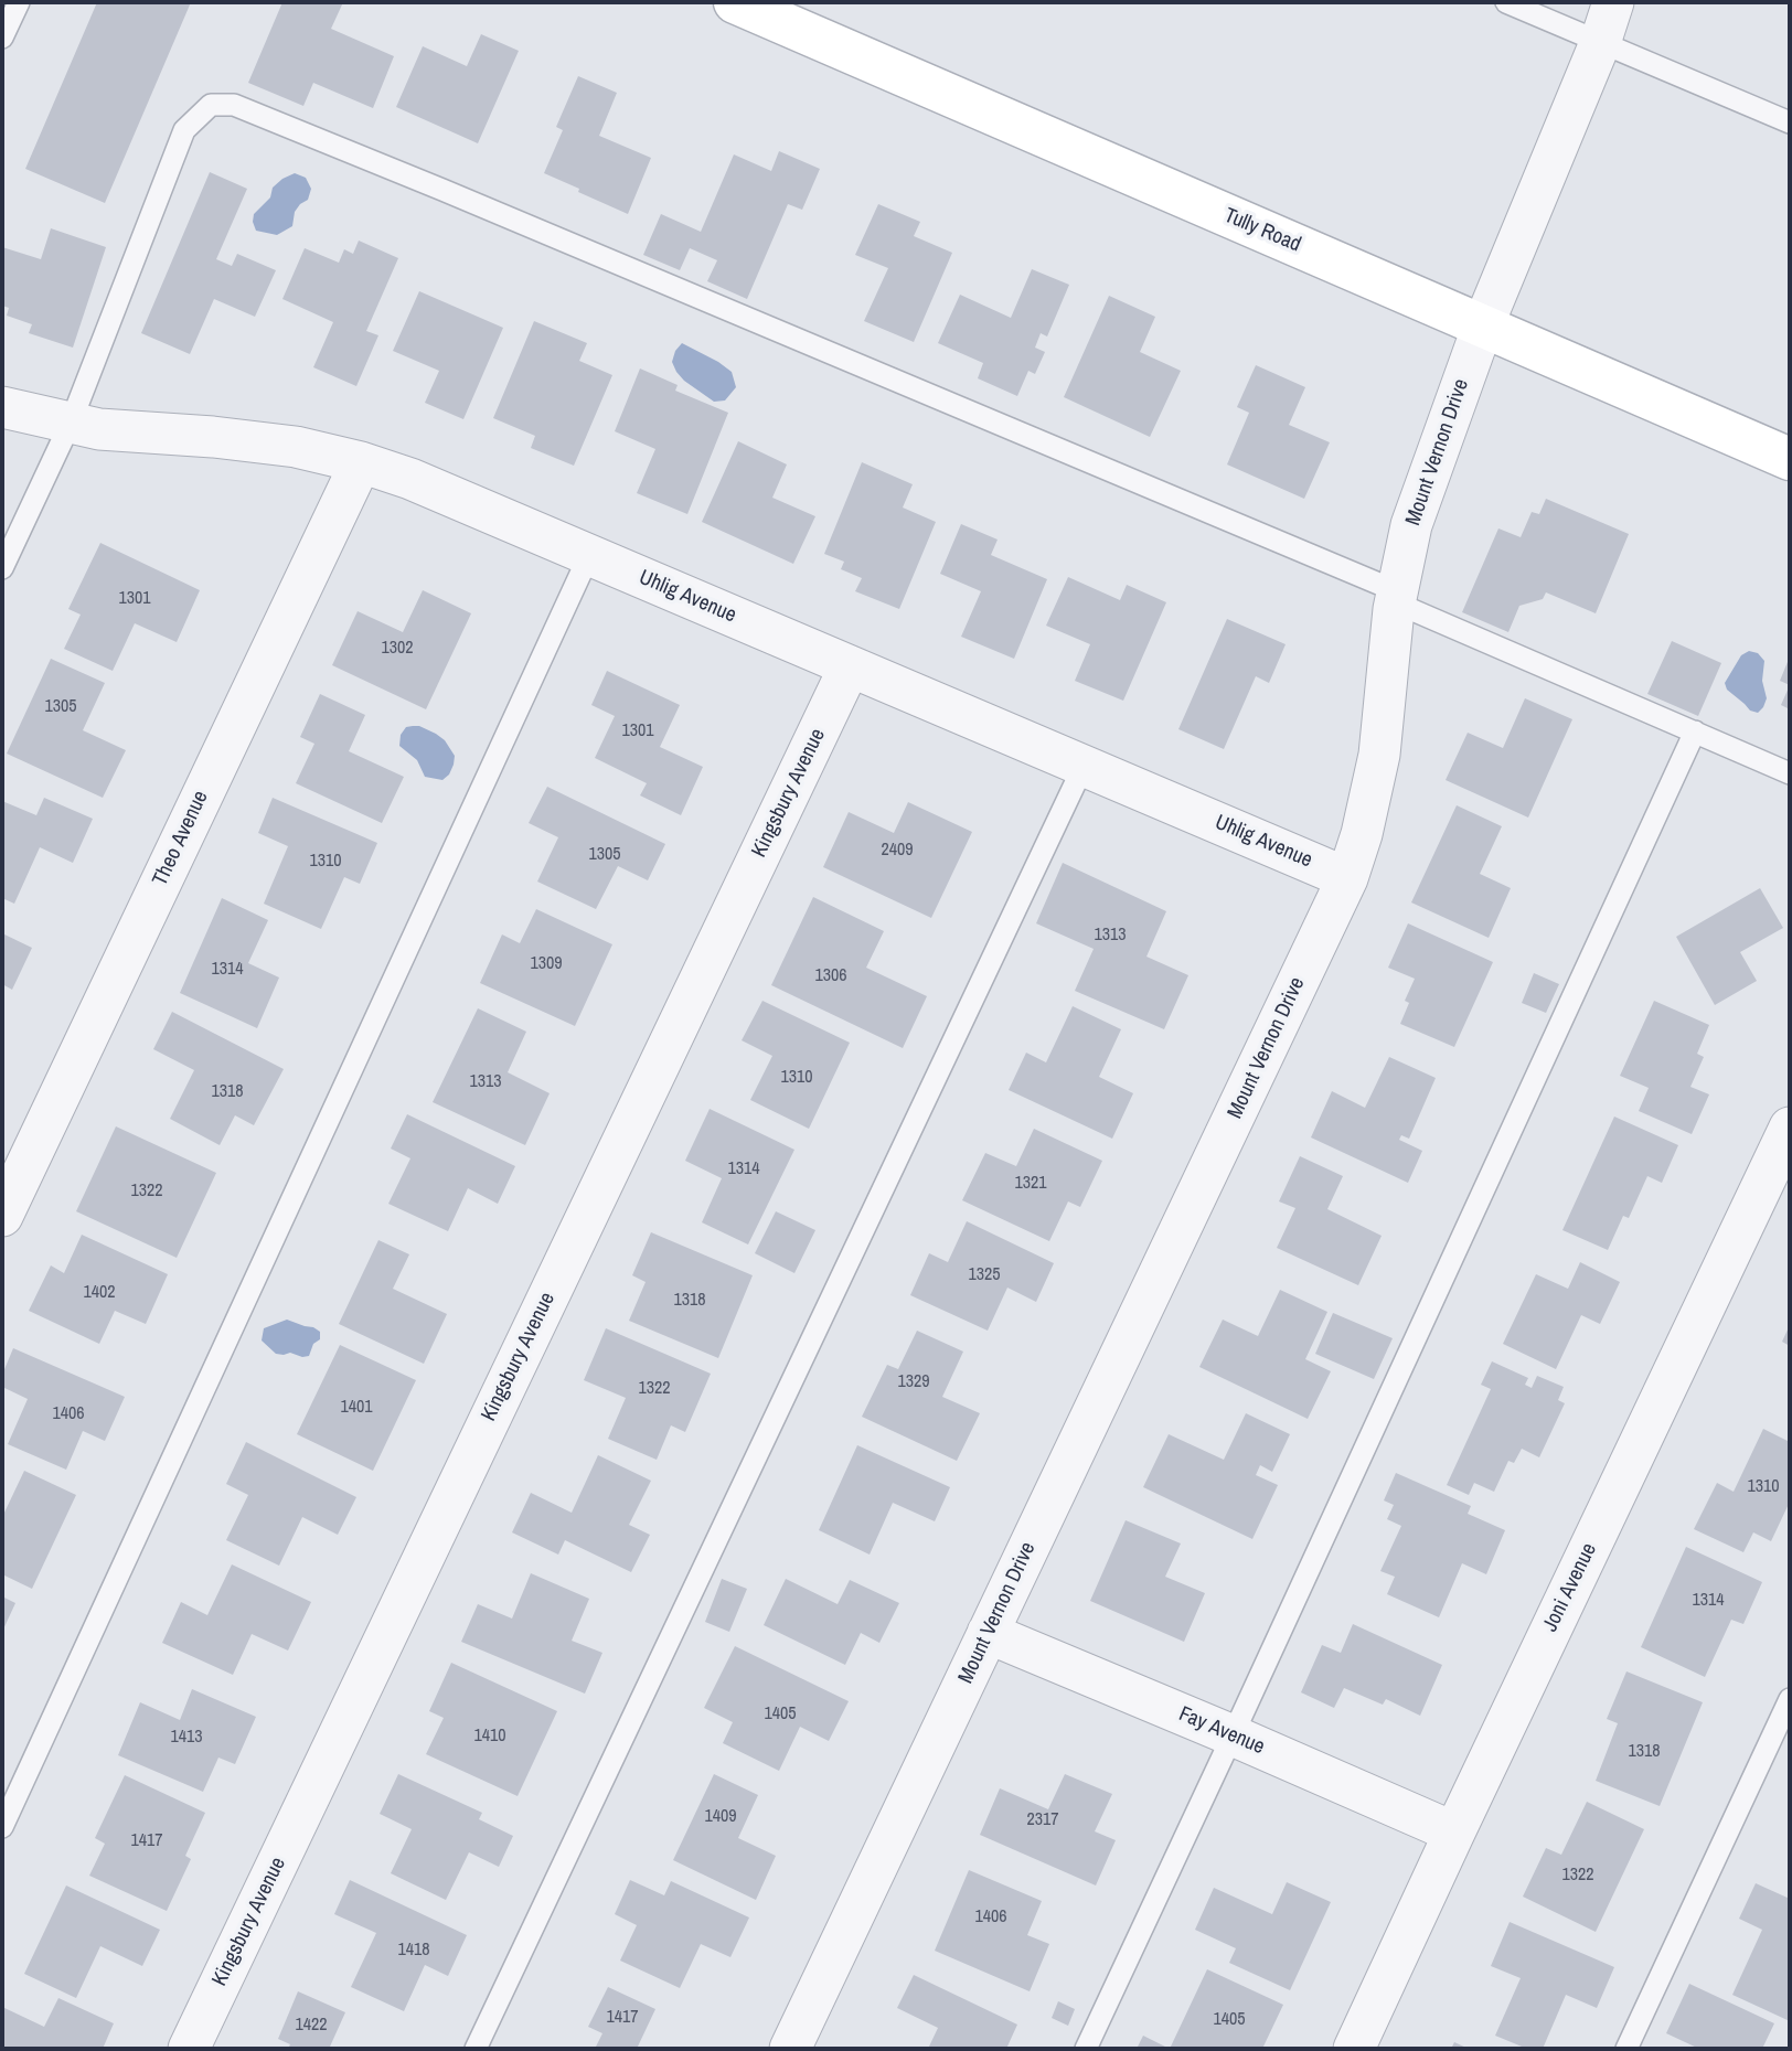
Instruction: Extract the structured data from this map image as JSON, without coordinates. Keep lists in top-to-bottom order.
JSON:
{
  "streets": {
    "main road": ["Tully Road"],
    "street": [
      "Mount Vernon Drive",
      "Uhlig Avenue",
      "Kingsbury Avenue",
      "Theo Avenue",
      "Joni Avenue",
      "Fay Avenue"
    ]
  },
  "crossings": [
    ["Tully Road", "Mount Vernon Drive"],
    ["Mount Vernon Drive", "Uhlig Avenue"],
    ["Mount Vernon Drive", "Fay Avenue"],
    ["Uhlig Avenue", "Kingsbury Avenue"],
    ["Uhlig Avenue", "Theo Avenue"],
    ["Joni Avenue", "Fay Avenue"]
  ],
  "house_numbers": [
    "1301",
    "1302",
    "1305",
    "1301",
    "2409",
    "1305",
    "1310",
    "1313",
    "1309",
    "1314",
    "1306",
    "1310",
    "1313",
    "1318",
    "1314",
    "1321",
    "1322",
    "1325",
    "1402",
    "1318",
    "1329",
    "1322",
    "1401",
    "1406",
    "1310",
    "1314",
    "1405",
    "1410",
    "1413",
    "1318",
    "1409",
    "2317",
    "1417",
    "1322",
    "1406",
    "1418",
    "1417",
    "1405",
    "1422"
  ]
}
